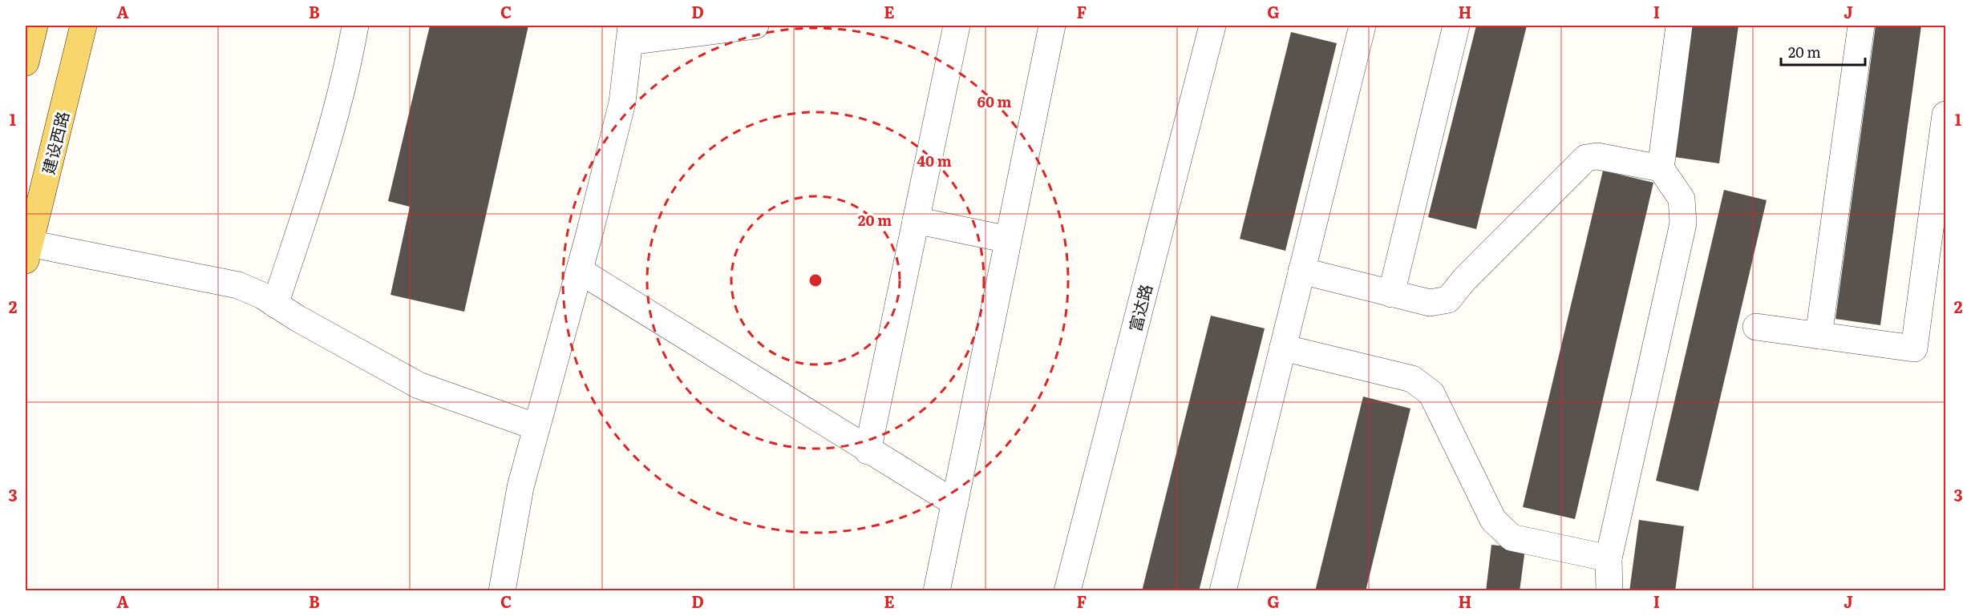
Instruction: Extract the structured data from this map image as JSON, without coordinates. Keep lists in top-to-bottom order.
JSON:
{
  "streets": {
    "main road": ["建设西路"],
    "street": ["富达路"]
  },
  "scale_bar": "20 m",
  "grid": {
    "columns": [
      "A",
      "B",
      "C",
      "D",
      "E",
      "F",
      "G",
      "H",
      "I",
      "J"
    ],
    "rows": ["1", "2", "3"]
  },
  "rings": ["60 m", "40 m", "20 m"]
}
